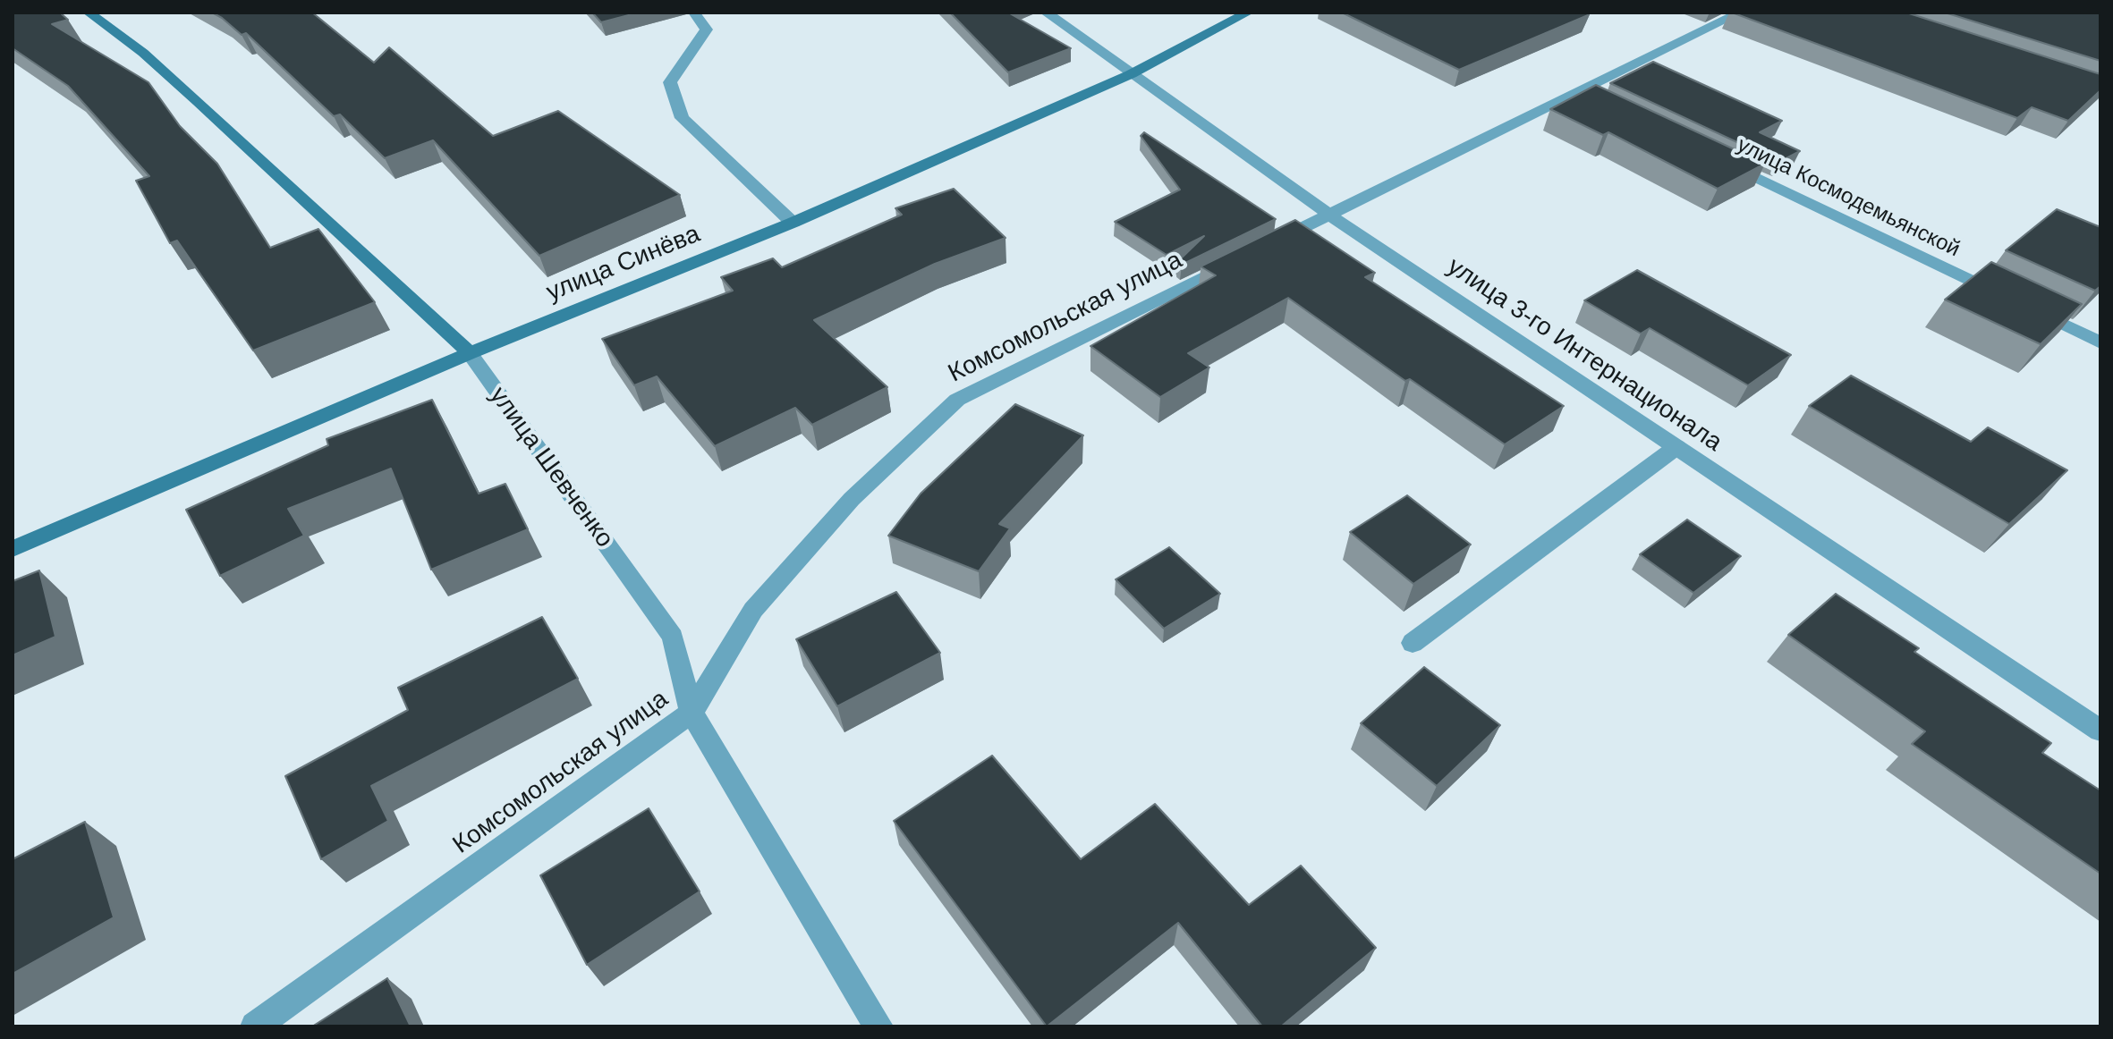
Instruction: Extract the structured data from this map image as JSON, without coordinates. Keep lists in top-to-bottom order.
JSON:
{
  "streets": {
    "main road": ["улица Синёва", "улица Шевченко"],
    "street": ["улица Космодемьянской", "Комсомольская улица", "улица 3-го Интернационала"]
  },
  "crossings": [
    ["улица Синёва", "улица 3-го Интернационала"],
    ["улица Синёва", "улица Шевченко"],
    ["Комсомольская улица", "улица Шевченко"]
  ]
}
